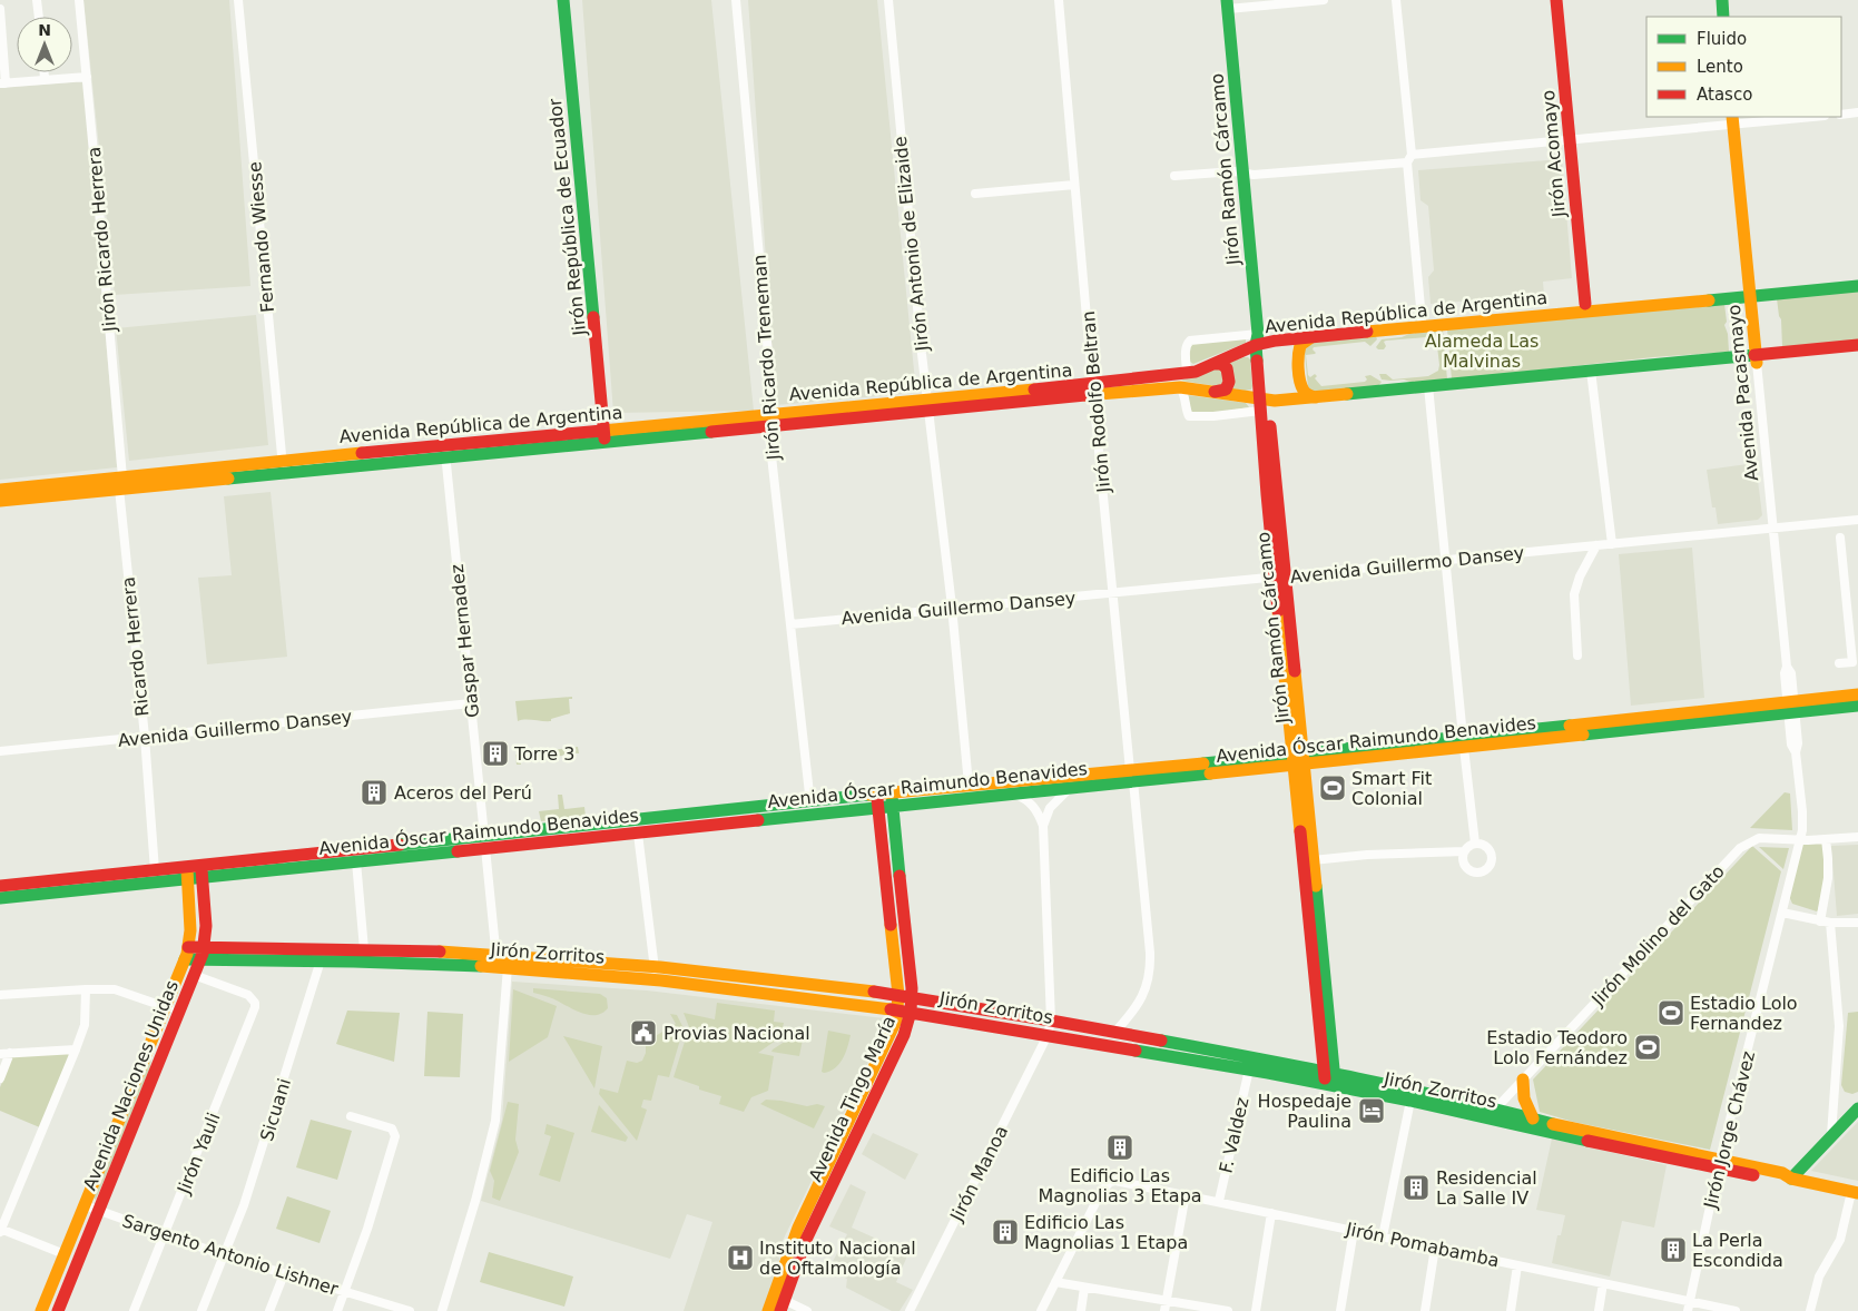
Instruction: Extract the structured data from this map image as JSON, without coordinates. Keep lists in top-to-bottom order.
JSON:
{
  "streets": {
    "main road": [
      "Jirón Acomayo",
      "Jirón Ramón Cárcamo",
      "Jirón República de Ecuador",
      "Avenida República de Argentina",
      "Avenida Pacasmayo",
      "Avenida Óscar Raimundo Benavides",
      "Jirón Zorritos",
      "Avenida Naciones Unidas",
      "Avenida Tingo María"
    ],
    "street": [
      "Fernando Wiesse",
      "Jirón Ricardo Herrera",
      "Jirón Antonio de Elizaide",
      "Jirón Ricardo Treneman",
      "Jirón Rodolfo Beltran",
      "Avenida Guillermo Dansey",
      "Gaspar Hernadez",
      "Ricardo Herrera",
      "Jirón Molino del Gato",
      "Sicuani",
      "Jirón Jorge Chávez",
      "F. Valdez",
      "Jirón Yauli",
      "Jirón Manoa",
      "Jirón Pomabamba",
      "Sargento Antonio Lishner"
    ]
  },
  "crossings": [
    ["Jirón Acomayo", "Avenida República de Argentina"],
    ["Jirón Ramón Cárcamo", "Avenida República de Argentina"],
    ["Jirón Ramón Cárcamo", "Avenida Guillermo Dansey"],
    ["Jirón Ramón Cárcamo", "Avenida Óscar Raimundo Benavides"],
    ["Jirón Ramón Cárcamo", "Jirón Zorritos"],
    ["Jirón República de Ecuador", "Avenida República de Argentina"],
    ["Fernando Wiesse", "Avenida República de Argentina"],
    ["Jirón Ricardo Herrera", "Avenida República de Argentina"],
    ["Jirón Ricardo Herrera", "Ricardo Herrera"],
    ["Jirón Antonio de Elizaide", "Avenida República de Argentina"],
    ["Jirón Antonio de Elizaide", "Avenida Guillermo Dansey"],
    ["Jirón Antonio de Elizaide", "Avenida Óscar Raimundo Benavides"],
    ["Avenida República de Argentina", "Jirón Ricardo Treneman"],
    ["Avenida República de Argentina", "Avenida Pacasmayo"],
    ["Avenida República de Argentina", "Jirón Rodolfo Beltran"],
    ["Avenida República de Argentina", "Gaspar Hernadez"],
    ["Avenida República de Argentina", "Ricardo Herrera"],
    ["Jirón Ricardo Treneman", "Avenida Guillermo Dansey"],
    ["Jirón Ricardo Treneman", "Avenida Óscar Raimundo Benavides"],
    ["Avenida Pacasmayo", "Avenida Guillermo Dansey"],
    ["Avenida Pacasmayo", "Avenida Óscar Raimundo Benavides"],
    ["Avenida Pacasmayo", "Jirón Jorge Chávez"],
    ["Jirón Rodolfo Beltran", "Avenida Guillermo Dansey"],
    ["Jirón Rodolfo Beltran", "Avenida Óscar Raimundo Benavides"],
    ["Jirón Rodolfo Beltran", "Jirón Zorritos"],
    ["Avenida Guillermo Dansey", "Gaspar Hernadez"],
    ["Avenida Guillermo Dansey", "Ricardo Herrera"],
    ["Gaspar Hernadez", "Avenida Óscar Raimundo Benavides"],
    ["Gaspar Hernadez", "Jirón Zorritos"],
    ["Ricardo Herrera", "Avenida Óscar Raimundo Benavides"],
    ["Avenida Óscar Raimundo Benavides", "Avenida Naciones Unidas"],
    ["Avenida Óscar Raimundo Benavides", "Avenida Tingo María"],
    ["Avenida Óscar Raimundo Benavides", "Jirón Jorge Chávez"],
    ["Jirón Molino del Gato", "Jirón Zorritos"],
    ["Jirón Molino del Gato", "Jirón Jorge Chávez"],
    ["Jirón Zorritos", "Avenida Naciones Unidas"],
    ["Jirón Zorritos", "Avenida Tingo María"],
    ["Jirón Zorritos", "Sicuani"],
    ["Jirón Zorritos", "Jirón Jorge Chávez"],
    ["Jirón Zorritos", "F. Valdez"],
    ["Jirón Zorritos", "Jirón Manoa"],
    ["Avenida Naciones Unidas", "Jirón Yauli"],
    ["Avenida Naciones Unidas", "Sargento Antonio Lishner"],
    ["Sicuani", "Sargento Antonio Lishner"],
    ["Jirón Jorge Chávez", "Jirón Pomabamba"],
    ["F. Valdez", "Jirón Pomabamba"],
    ["Jirón Yauli", "Sargento Antonio Lishner"]
  ],
  "parks": ["Alameda Las Malvinas"],
  "places": {
    "building": [
      "Torre 3",
      "Aceros del Perú",
      "Edificio Las Magnolias 3 Etapa",
      "Residencial La Salle IV",
      "Edificio Las Magnolias 1 Etapa",
      "La Perla Escondida"
    ],
    "sports": ["Smart Fit Colonial", "Estadio Lolo Fernandez", "Estadio Teodoro Lolo Fernández"],
    "public building": ["Provias Nacional"],
    "hotel": ["Hospedaje Paulina"],
    "hospital": ["Instituto Nacional de Oftalmología"]
  },
  "legend": ["Fluido", "Lento", "Atasco"],
  "north": "top"
}
